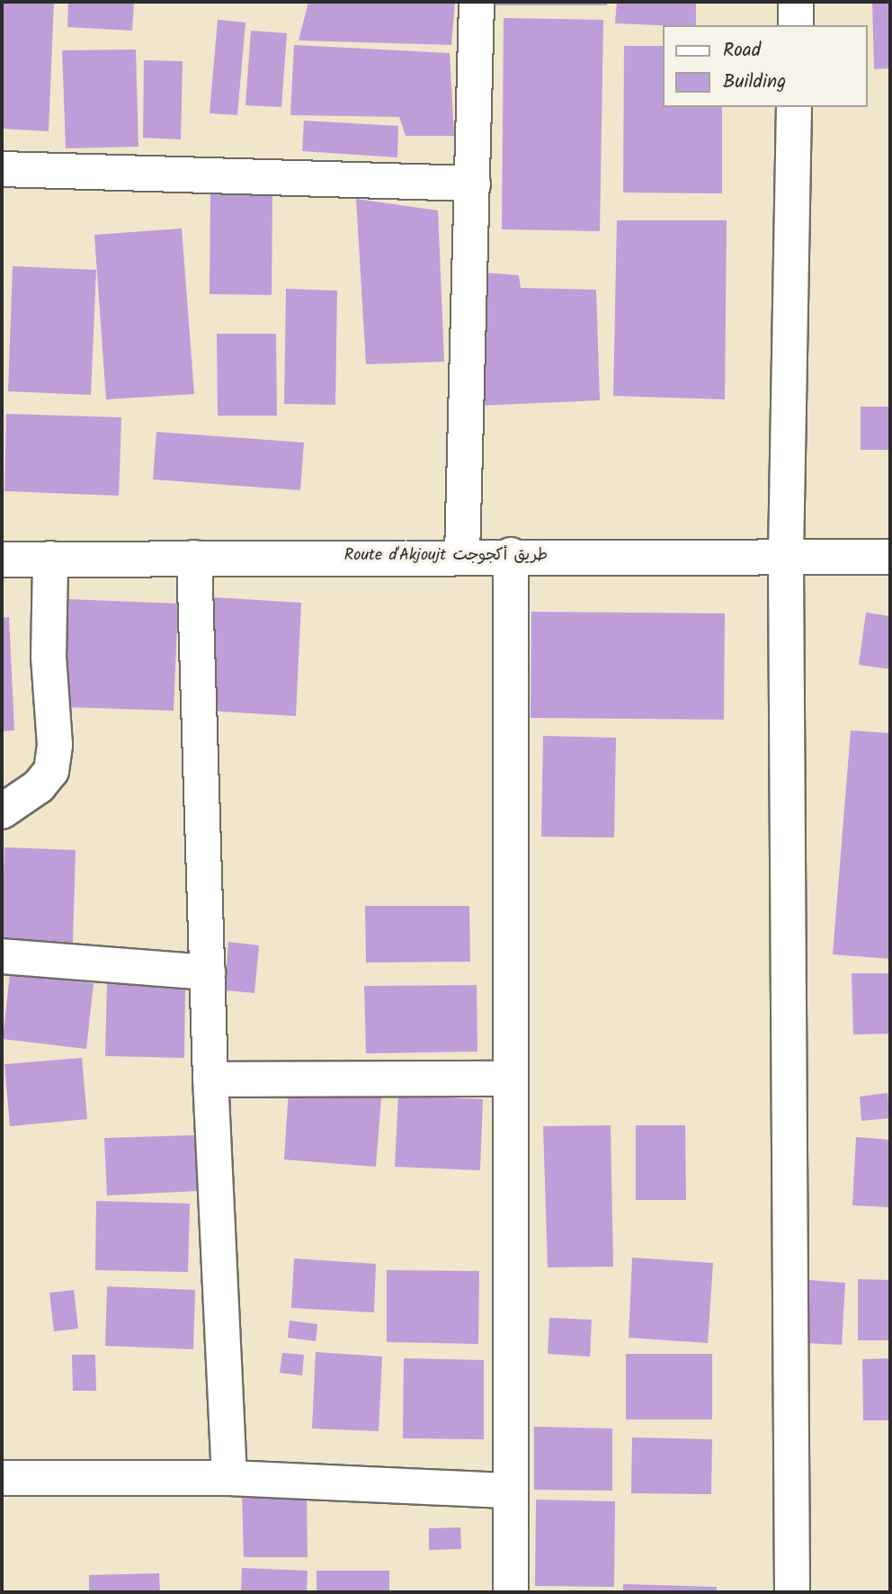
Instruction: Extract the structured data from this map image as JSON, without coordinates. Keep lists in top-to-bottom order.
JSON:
{
  "streets": {
    "main road": ["Route d'Akjoujt طريق أكجوجت"]
  },
  "legend": ["Road", "Building"]
}
